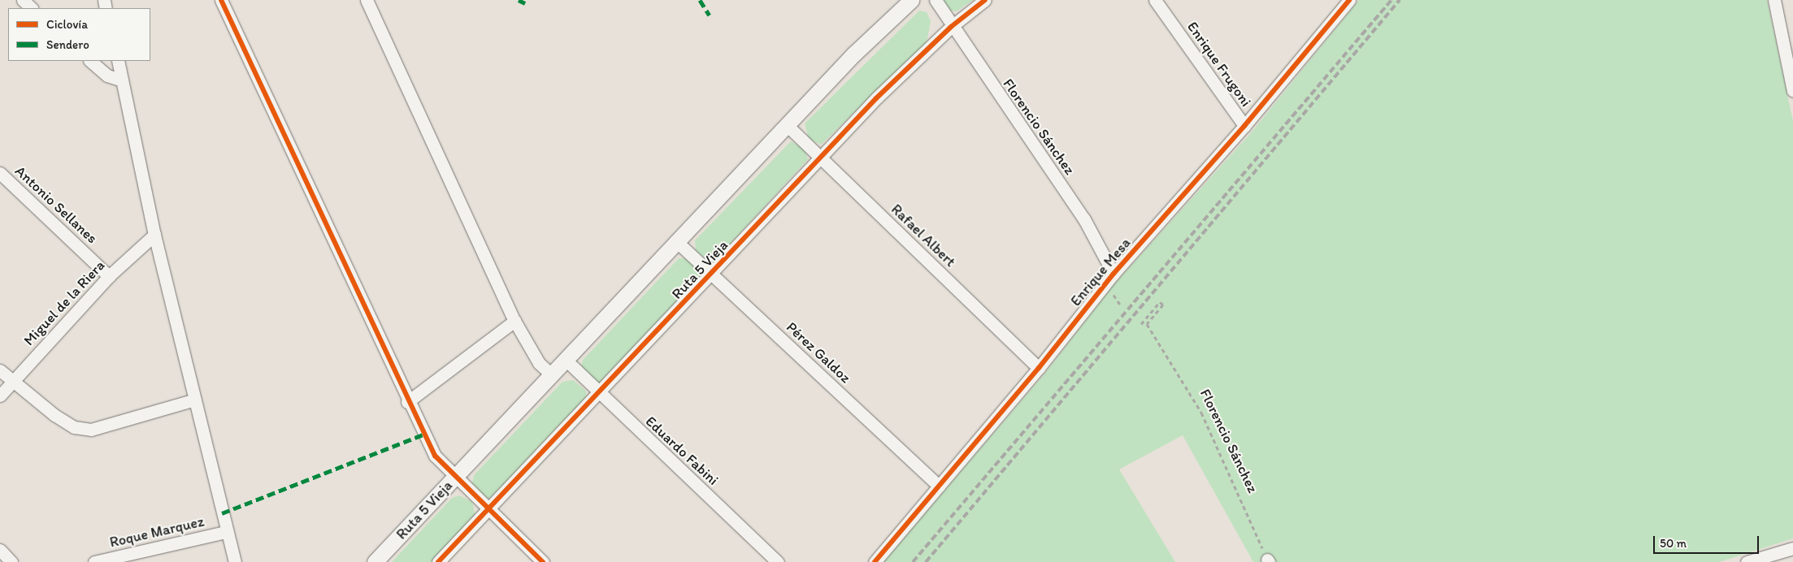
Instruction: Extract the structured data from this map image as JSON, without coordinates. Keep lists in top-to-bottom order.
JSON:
{
  "streets": {
    "street": [
      "Enrique Frugoni",
      "Florencio Sánchez",
      "Antonio Sellanes",
      "Rafael Albert",
      "Ruta 5 Vieja",
      "Enrique Mesa",
      "Miguel de la Riera",
      "Pérez Galdoz",
      "Eduardo Fabini",
      "Roque Marquez"
    ]
  },
  "crossings": [
    ["Enrique Frugoni", "Enrique Mesa"],
    ["Florencio Sánchez", "Ruta 5 Vieja"],
    ["Florencio Sánchez", "Enrique Mesa"],
    ["Antonio Sellanes", "Miguel de la Riera"],
    ["Rafael Albert", "Ruta 5 Vieja"],
    ["Rafael Albert", "Enrique Mesa"],
    ["Ruta 5 Vieja", "Pérez Galdoz"],
    ["Ruta 5 Vieja", "Eduardo Fabini"],
    ["Enrique Mesa", "Pérez Galdoz"]
  ],
  "legend": ["Ciclovía", "Sendero"],
  "scale_bar": "50 m"
}
